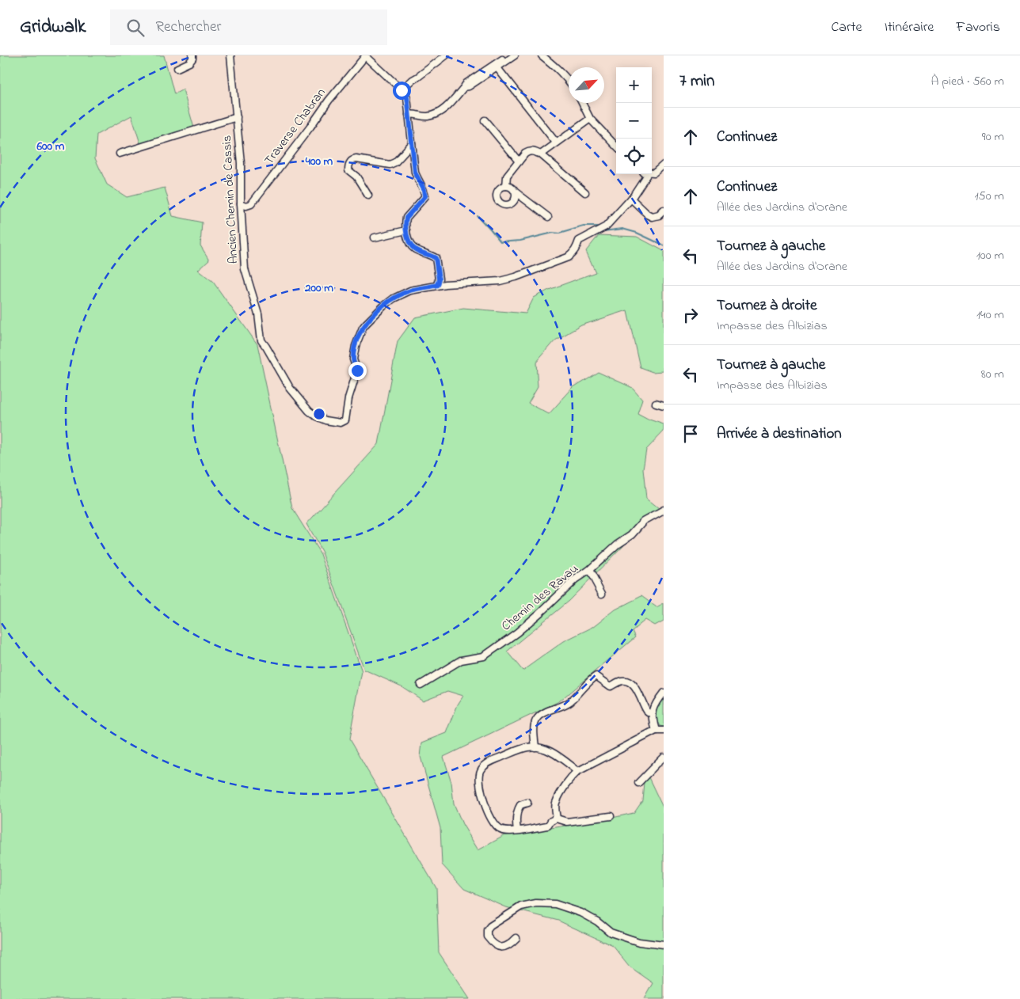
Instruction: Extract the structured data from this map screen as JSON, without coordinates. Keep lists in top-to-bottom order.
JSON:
{
  "streets": {
    "street": ["Traverse Chabran", "Ancien Chemin de Cassis", "Chemin des Ravau"]
  },
  "crossings": [
    ["Traverse Chabran", "Ancien Chemin de Cassis"]
  ],
  "north": "top right",
  "page": {
    "header": "Gridwalk",
    "search": "Rechercher",
    "nav": ["Carte", "Itinéraire", "Favoris"],
    "heading": ["7 min", "À pied · 560 m"],
    "map_buttons": ["+", "−"],
    "list": [
      ["Continuez", "90 m"],
      ["Continuez", "Allée des Jardins d'Orane", "150 m"],
      ["Tournez à gauche", "Allée des Jardins d'Orane", "100 m"],
      ["Tournez à droite", "Impasse des Albizias", "140 m"],
      ["Tournez à gauche", "Impasse des Albizias", "80 m"],
      "Arrivée à destination"
    ]
  },
  "rings": ["600 m", "400 m", "200 m"]
}
